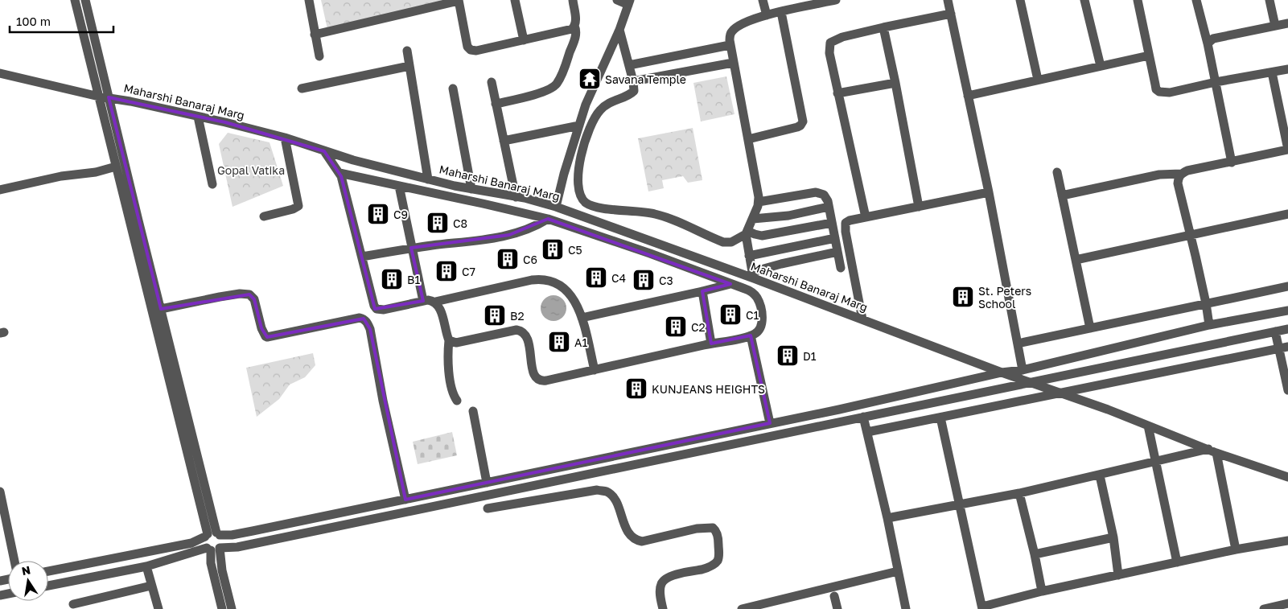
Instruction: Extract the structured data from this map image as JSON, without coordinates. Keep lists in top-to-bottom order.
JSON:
{
  "streets": {
    "street": ["Maharshi Banaraj Marg"]
  },
  "parks": ["Gopal Vatika"],
  "places": {
    "temple": ["Savana Temple"],
    "building": [
      "C9",
      "C8",
      "C5",
      "C6",
      "C7",
      "C4",
      "B1",
      "C3",
      "St. Peters School",
      "C1",
      "B2",
      "C2",
      "A1",
      "D1",
      "KUNJEANS HEIGHTS"
    ]
  },
  "scale_bar": "100 m",
  "north": "top"
}
